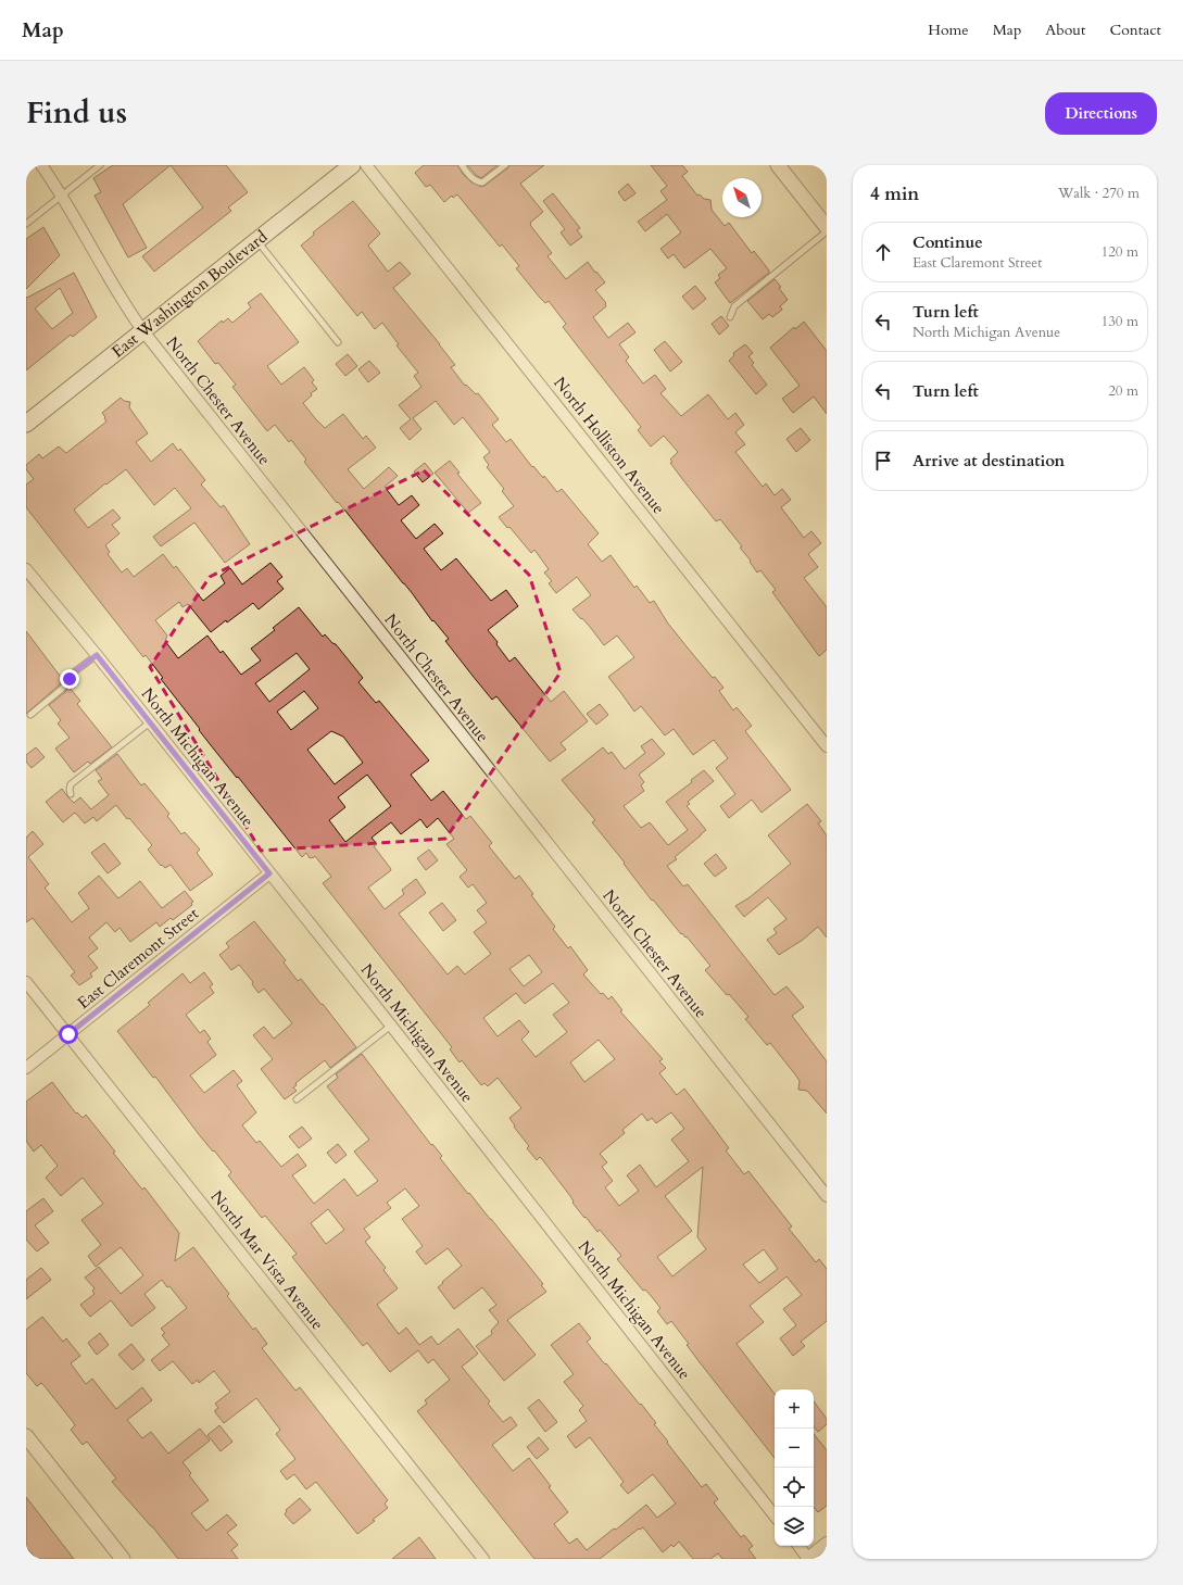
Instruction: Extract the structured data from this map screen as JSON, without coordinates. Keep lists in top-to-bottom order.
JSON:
{
  "streets": {
    "main road": ["East Washington Boulevard"],
    "street": [
      "North Chester Avenue",
      "North Holliston Avenue",
      "North Michigan Avenue",
      "East Claremont Street",
      "North Mar Vista Avenue"
    ]
  },
  "crossings": [
    ["East Washington Boulevard", "North Chester Avenue"],
    ["North Michigan Avenue", "East Claremont Street"],
    ["East Claremont Street", "North Mar Vista Avenue"]
  ],
  "north": "top left",
  "page": {
    "header": "Map",
    "nav": [
      "Home",
      "Map",
      "About",
      "Contact"
    ],
    "title": "Find us",
    "buttons": "Directions",
    "heading": ["4 min", "Walk · 270 m"],
    "list": [
      ["Continue", "East Claremont Street", "120 m"],
      ["Turn left", "North Michigan Avenue", "130 m"],
      ["Turn left", "20 m"],
      "Arrive at destination"
    ],
    "map_buttons": ["+", "−"]
  }
}
